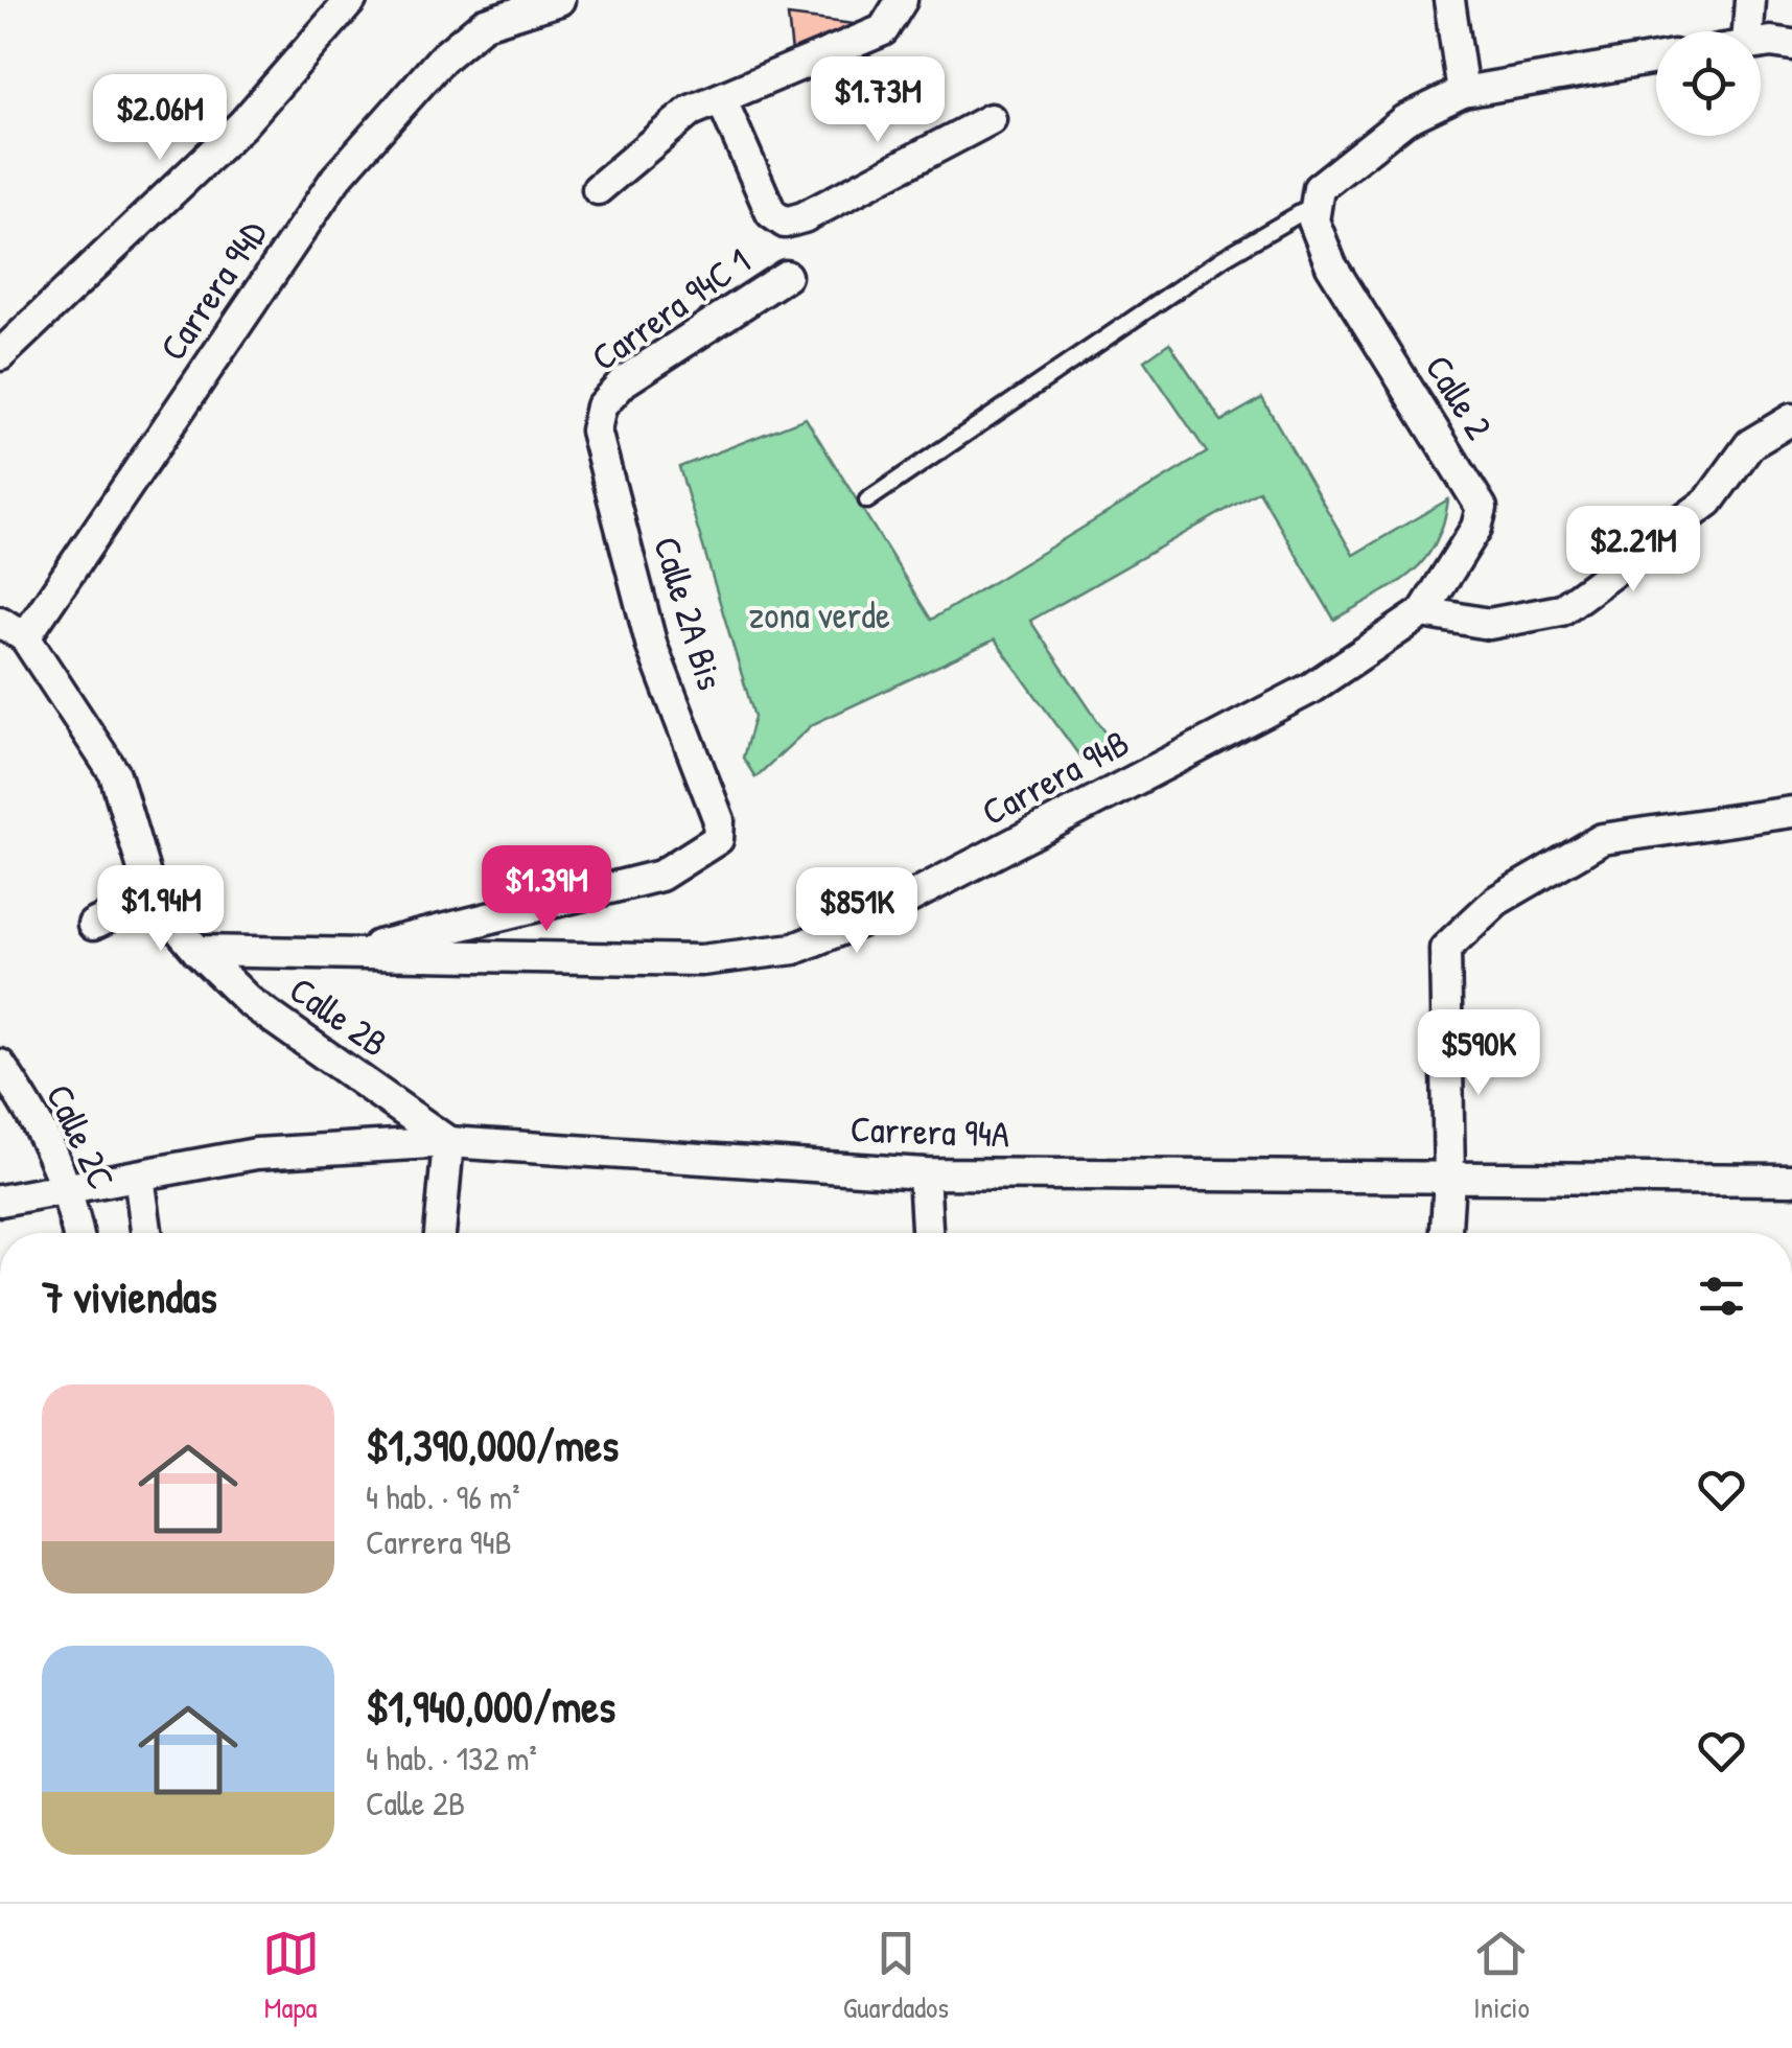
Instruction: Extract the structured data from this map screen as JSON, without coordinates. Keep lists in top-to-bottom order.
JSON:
{
  "streets": {
    "street": [
      "Carrera 94D",
      "Carrera 94C 1",
      "Calle 2",
      "Calle 2A Bis",
      "Carrera 94B",
      "Calle 2B",
      "Carrera 94A",
      "Calle 2C"
    ]
  },
  "crossings": [
    ["Carrera 94D", "Calle 2B"],
    ["Carrera 94C 1", "Calle 2A Bis"],
    ["Calle 2", "Carrera 94B"],
    ["Calle 2A Bis", "Carrera 94B"],
    ["Carrera 94B", "Calle 2B"],
    ["Calle 2B", "Carrera 94A"],
    ["Carrera 94A", "Calle 2C"]
  ],
  "parks": ["zona verde"],
  "page": {
    "price": [
      "$1.73M",
      "$2.06M",
      "$2.21M",
      "$1.39M",
      "$1.94M",
      "$851K",
      "$590K"
    ],
    "heading": "7 viviendas",
    "list": [
      {
        "name": "$1,390,000/mes",
        "note": "4 hab. · 96 m² · Carrera 94B"
      },
      {
        "name": "$1,940,000/mes",
        "note": "4 hab. · 132 m² · Calle 2B"
      }
    ],
    "tabs": ["Mapa", "Guardados", "Inicio"]
  }
}
